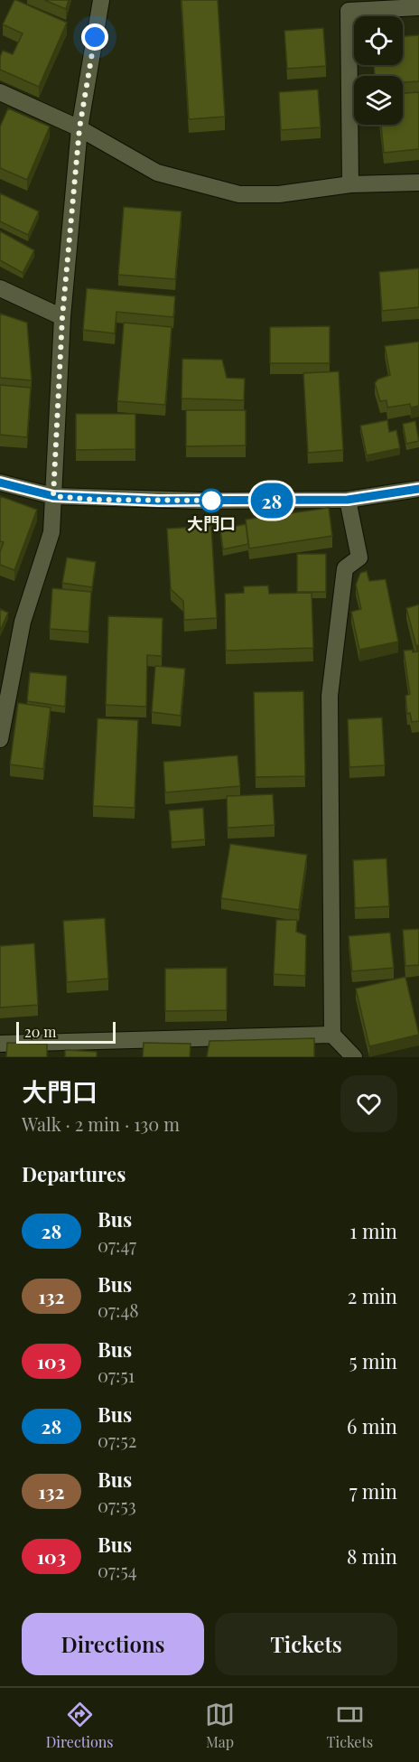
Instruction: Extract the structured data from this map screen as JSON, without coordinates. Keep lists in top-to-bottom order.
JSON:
{
  "places": ["大門口"],
  "lines": ["bus line 28"],
  "scale_bar": "20 m",
  "page": {
    "on_map": "28",
    "scale": "20 m",
    "heading": [
      ["大門口", "Walk · 2 min · 130 m"],
      "Departures"
    ],
    "list": [
      {
        "mark": "28",
        "name": "Bus",
        "note": "07:47",
        "value": "1 min"
      },
      {
        "mark": "132",
        "name": "Bus",
        "note": "07:48",
        "value": "2 min"
      },
      {
        "mark": "103",
        "name": "Bus",
        "note": "07:51",
        "value": "5 min"
      },
      {
        "mark": "28",
        "name": "Bus",
        "note": "07:52",
        "value": "6 min"
      },
      {
        "mark": "132",
        "name": "Bus",
        "note": "07:53",
        "value": "7 min"
      },
      {
        "mark": "103",
        "name": "Bus",
        "note": "07:54",
        "value": "8 min"
      }
    ],
    "buttons": ["Directions", "Tickets"],
    "tabs": ["Directions", "Map", "Tickets"]
  }
}
